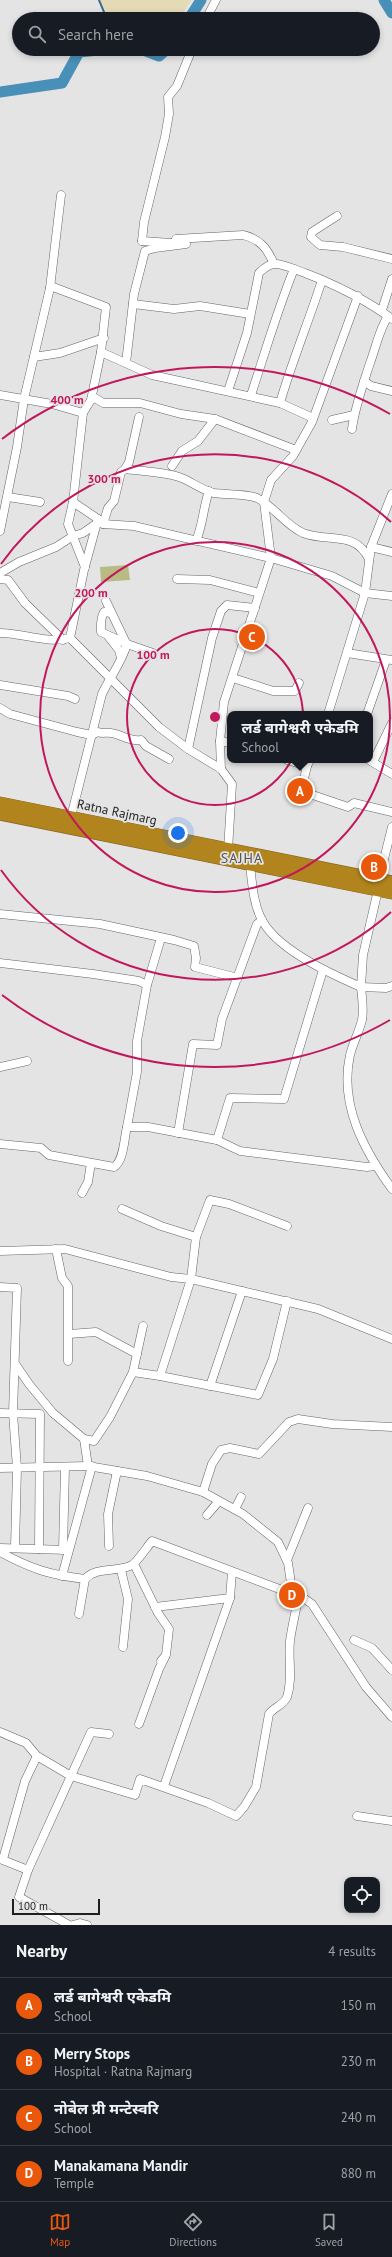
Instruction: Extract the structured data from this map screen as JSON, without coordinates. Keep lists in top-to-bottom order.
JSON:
{
  "streets": {
    "highway": ["Ratna Rajmarg"]
  },
  "districts": ["SAJHA"],
  "scale_bar": "100 m",
  "page": {
    "search": "Search here",
    "pins": [
      "C",
      "A",
      "B",
      "D"
    ],
    "popup": ["लर्ड बागेश्वरी एकेडमि", "School"],
    "scale": "100 m",
    "heading": ["Nearby", "4 results"],
    "list": [
      {
        "mark": "A",
        "name": "लर्ड बागेश्वरी एकेडमि",
        "note": "School",
        "value": "150 m"
      },
      {
        "mark": "B",
        "name": "Merry Stops",
        "note": "Hospital · Ratna Rajmarg",
        "value": "230 m"
      },
      {
        "mark": "C",
        "name": "नोबेल प्री मन्टेस्वरि",
        "note": "School",
        "value": "240 m"
      },
      {
        "mark": "D",
        "name": "Manakamana Mandir",
        "note": "Temple",
        "value": "880 m"
      }
    ],
    "nav": ["Map", "Directions", "Saved"]
  },
  "rings": [
    "400 m",
    "300 m",
    "200 m",
    "100 m"
  ]
}
